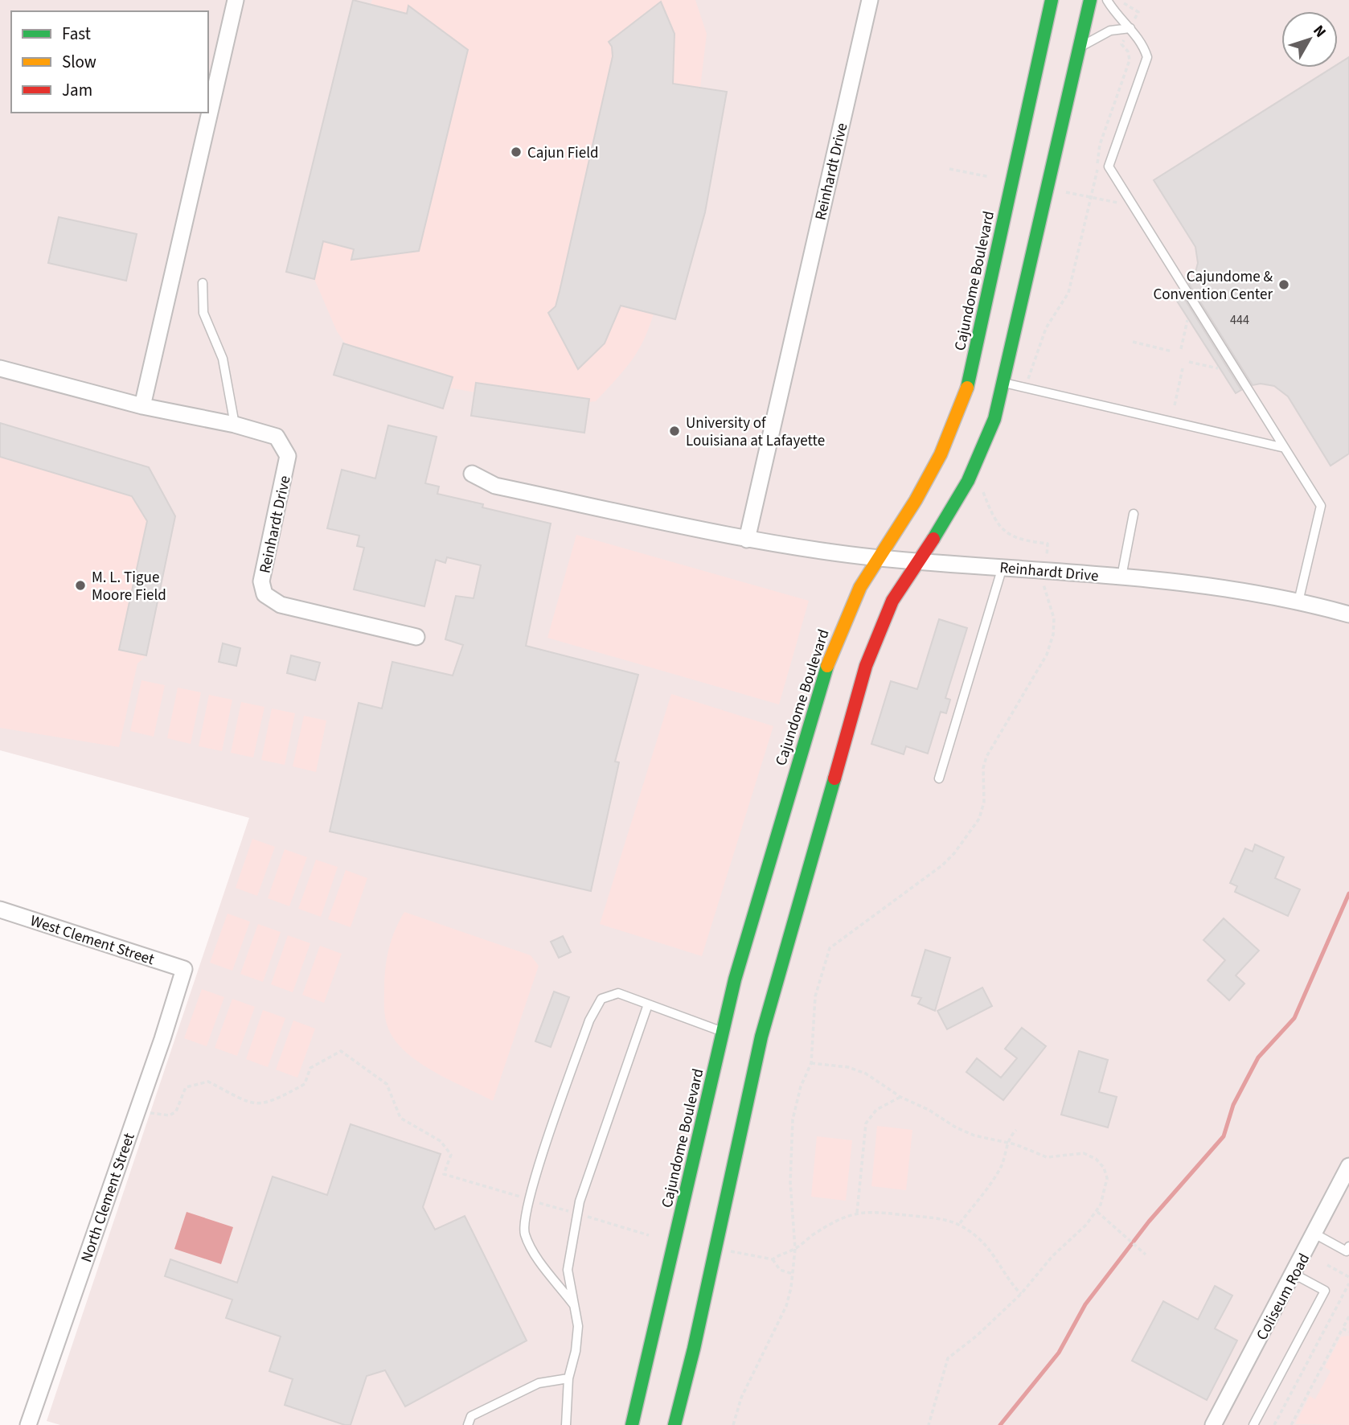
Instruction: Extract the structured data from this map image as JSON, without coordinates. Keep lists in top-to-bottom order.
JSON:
{
  "streets": {
    "street": [
      "Reinhardt Drive",
      "Cajundome Boulevard",
      "West Clement Street",
      "North Clement Street",
      "Coliseum Road"
    ]
  },
  "crossings": [
    ["Reinhardt Drive", "Cajundome Boulevard"],
    ["West Clement Street", "North Clement Street"]
  ],
  "places": [
    "Cajun Field",
    "Cajundome & Convention Center",
    "University of Louisiana at Lafayette",
    "M. L. Tigue Moore Field"
  ],
  "house_numbers": ["444"],
  "legend": ["Fast", "Slow", "Jam"],
  "north": "top right"
}
